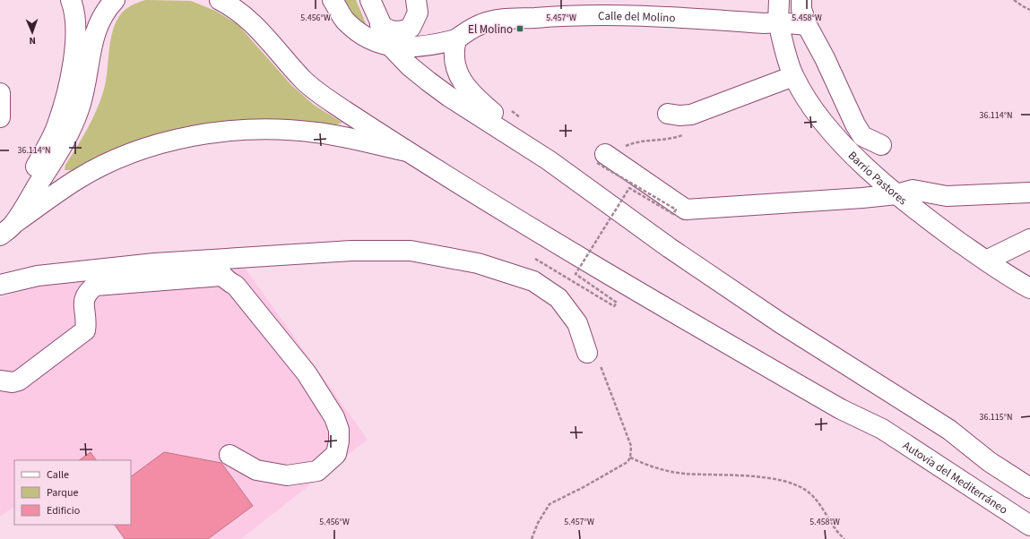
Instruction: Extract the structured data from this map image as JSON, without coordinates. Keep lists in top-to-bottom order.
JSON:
{
  "streets": {
    "main road": ["Calle del Molino", "Barrio Pastores", "Autovía del Mediterráneo"]
  },
  "crossings": [
    ["Calle del Molino", "Barrio Pastores"]
  ],
  "places": {
    "transit": ["El Molino"]
  },
  "legend": ["Calle", "Parque", "Edificio"],
  "north": "bottom",
  "coordinates": [
    "5.456°W",
    "5.457°W",
    "5.458°W",
    "36.114°N",
    "36.115°N"
  ]
}
